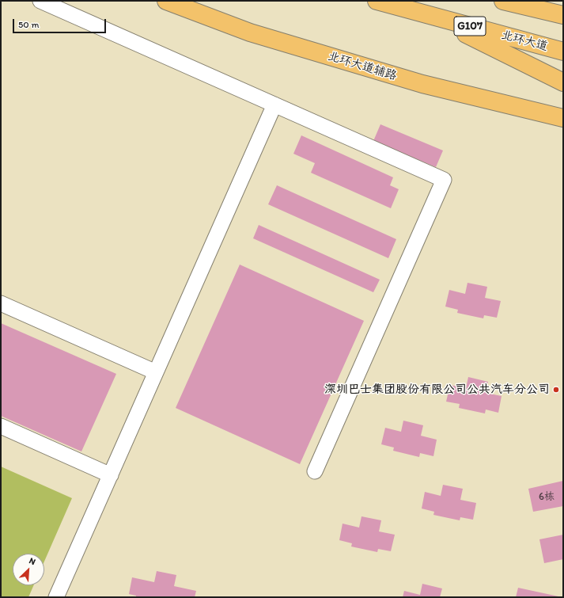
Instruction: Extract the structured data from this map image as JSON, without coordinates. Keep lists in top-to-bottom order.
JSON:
{
  "streets": {
    "main road": ["G107", "北环大道", "北环大道辅路"]
  },
  "places": ["深圳巴士集团股份有限公司公共汽车分公司"],
  "house_numbers": ["6栋"],
  "scale_bar": "50 m",
  "north": "top right"
}
